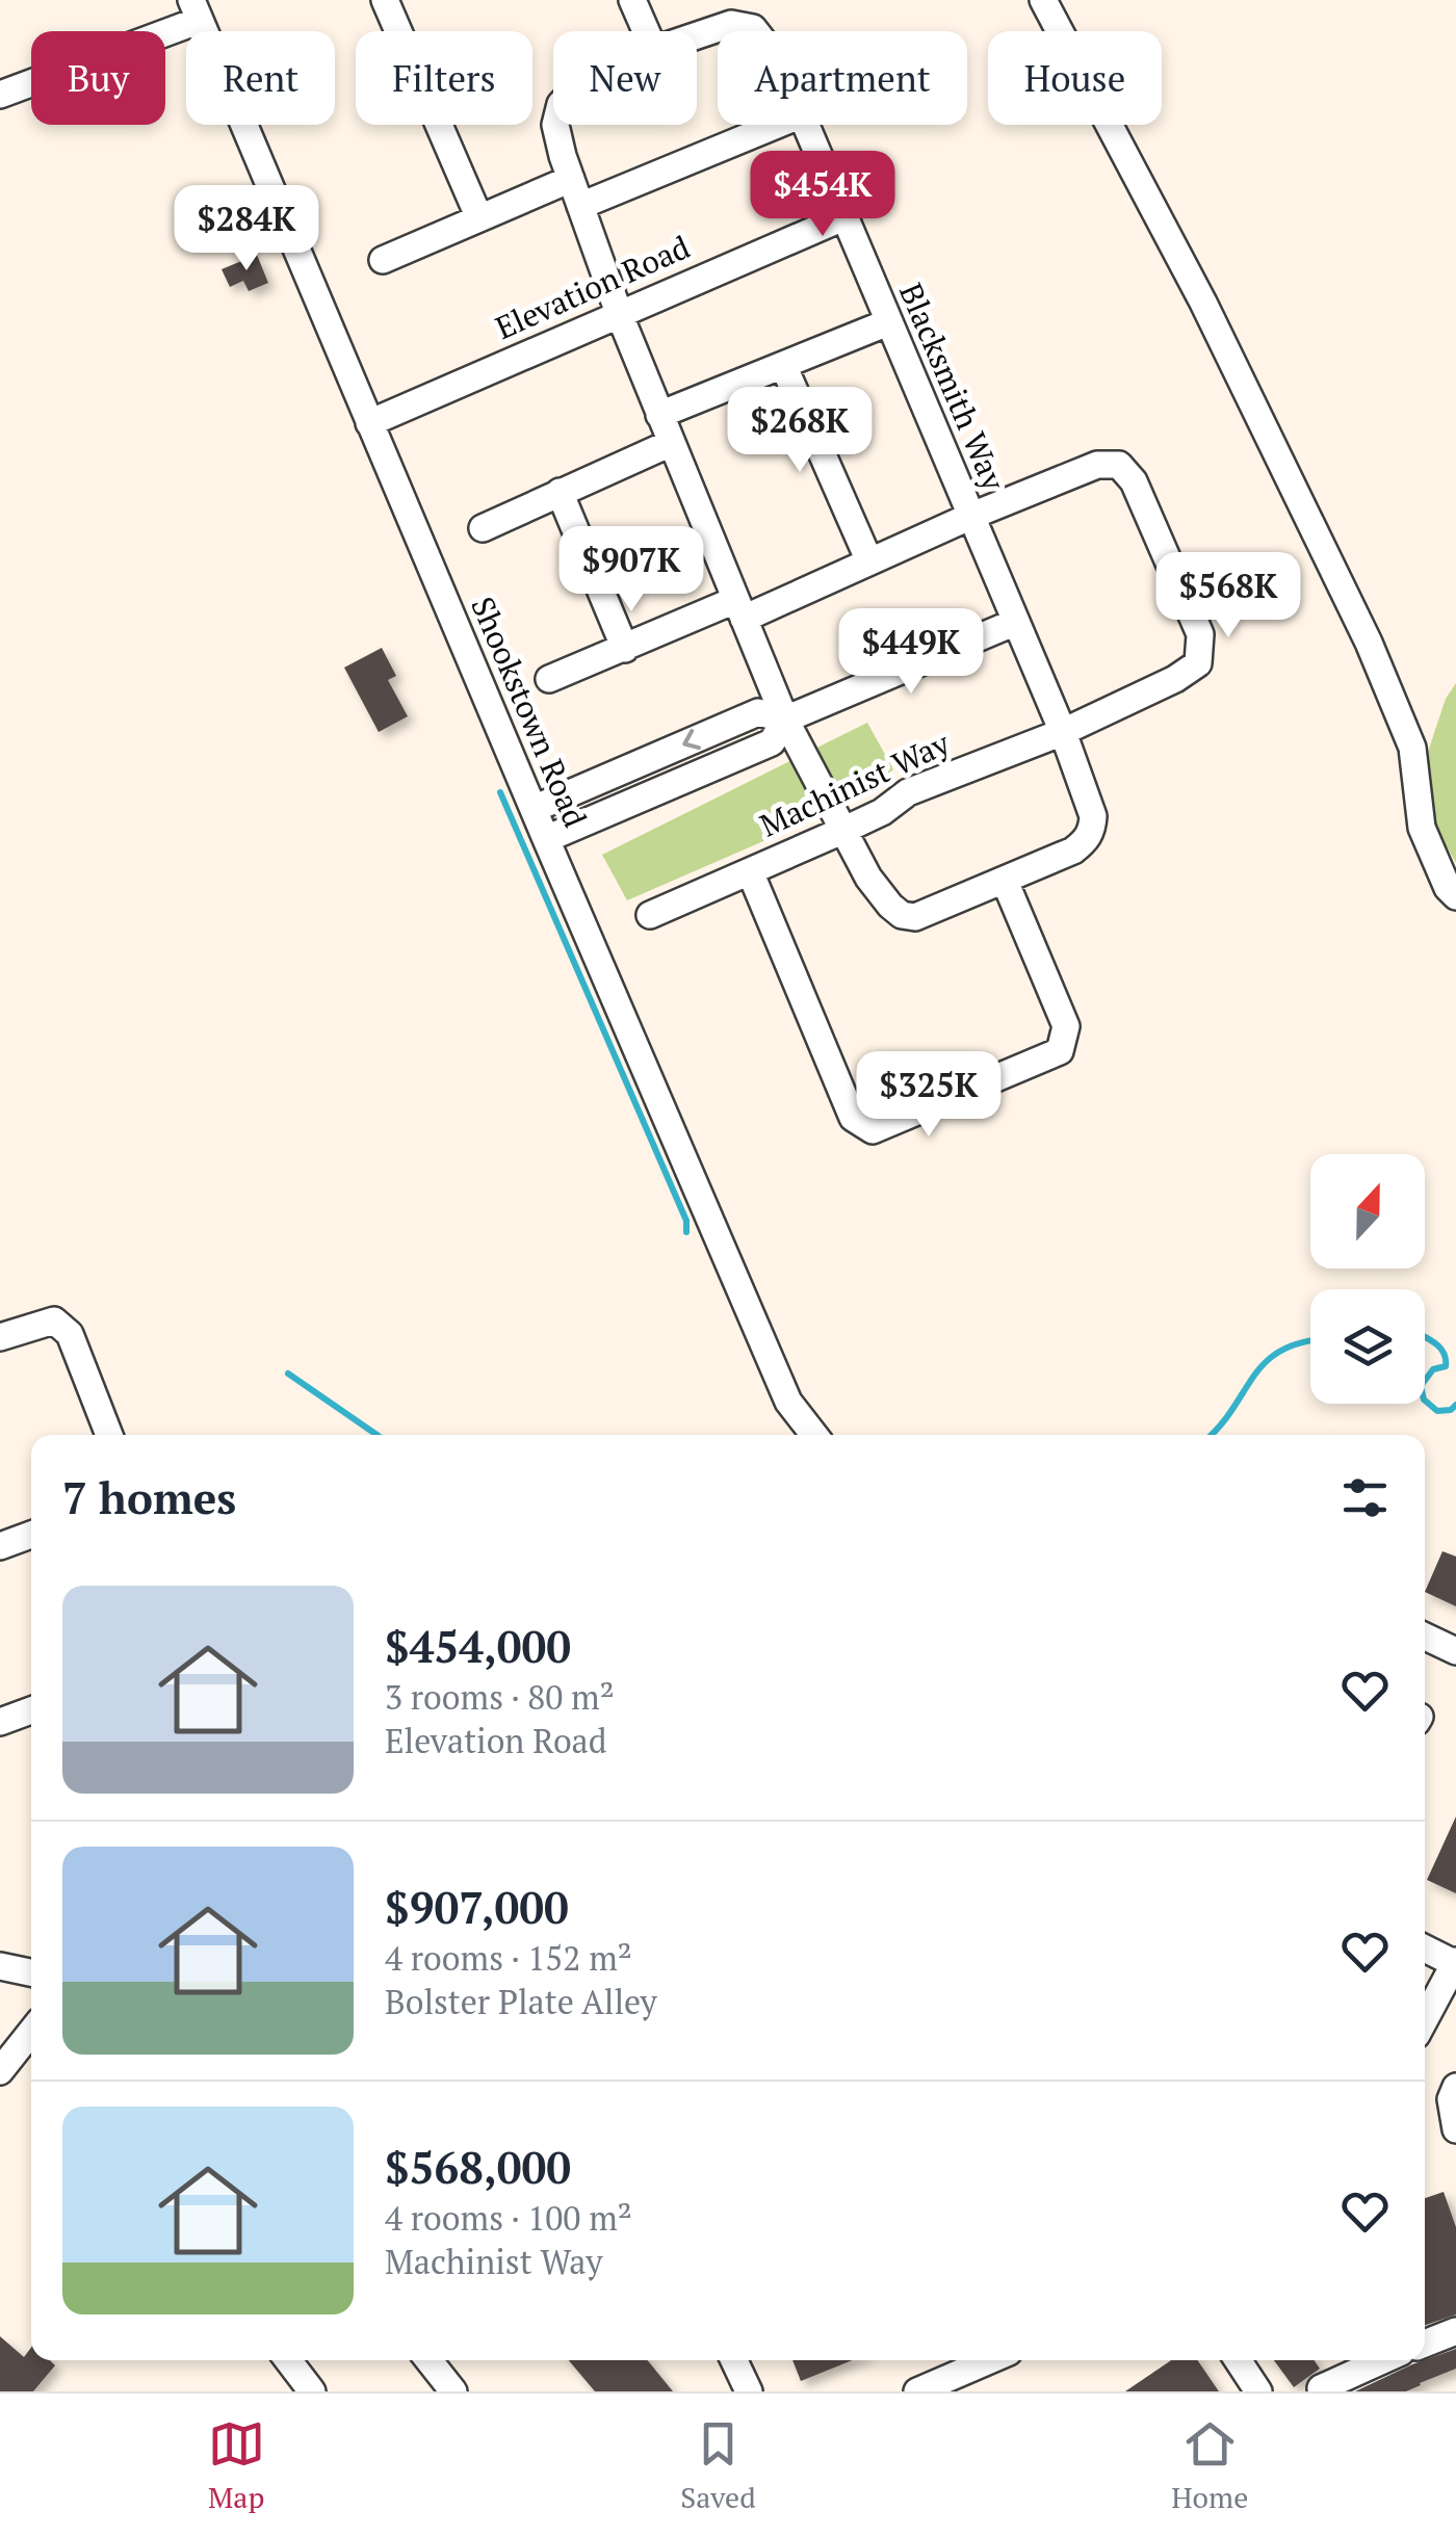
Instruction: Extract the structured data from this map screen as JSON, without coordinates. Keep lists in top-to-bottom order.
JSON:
{
  "streets": {
    "street": [
      "Elevation Road",
      "Blacksmith Way",
      "Shookstown Road",
      "Machinist Way"
    ]
  },
  "crossings": [
    ["Elevation Road", "Blacksmith Way"],
    ["Elevation Road", "Shookstown Road"],
    ["Blacksmith Way", "Machinist Way"]
  ],
  "north": "top",
  "page": {
    "chip": [
      "Buy",
      "Rent",
      "Filters",
      "New",
      "Apartment",
      "House"
    ],
    "price": [
      "$454K",
      "$284K",
      "$268K",
      "$907K",
      "$568K",
      "$449K",
      "$325K"
    ],
    "heading": "7 homes",
    "list": [
      {
        "name": "$454,000",
        "note": "3 rooms · 80 m² · Elevation Road"
      },
      {
        "name": "$907,000",
        "note": "4 rooms · 152 m² · Bolster Plate Alley"
      },
      {
        "name": "$568,000",
        "note": "4 rooms · 100 m² · Machinist Way"
      }
    ],
    "tabs": ["Map", "Saved", "Home"]
  }
}
